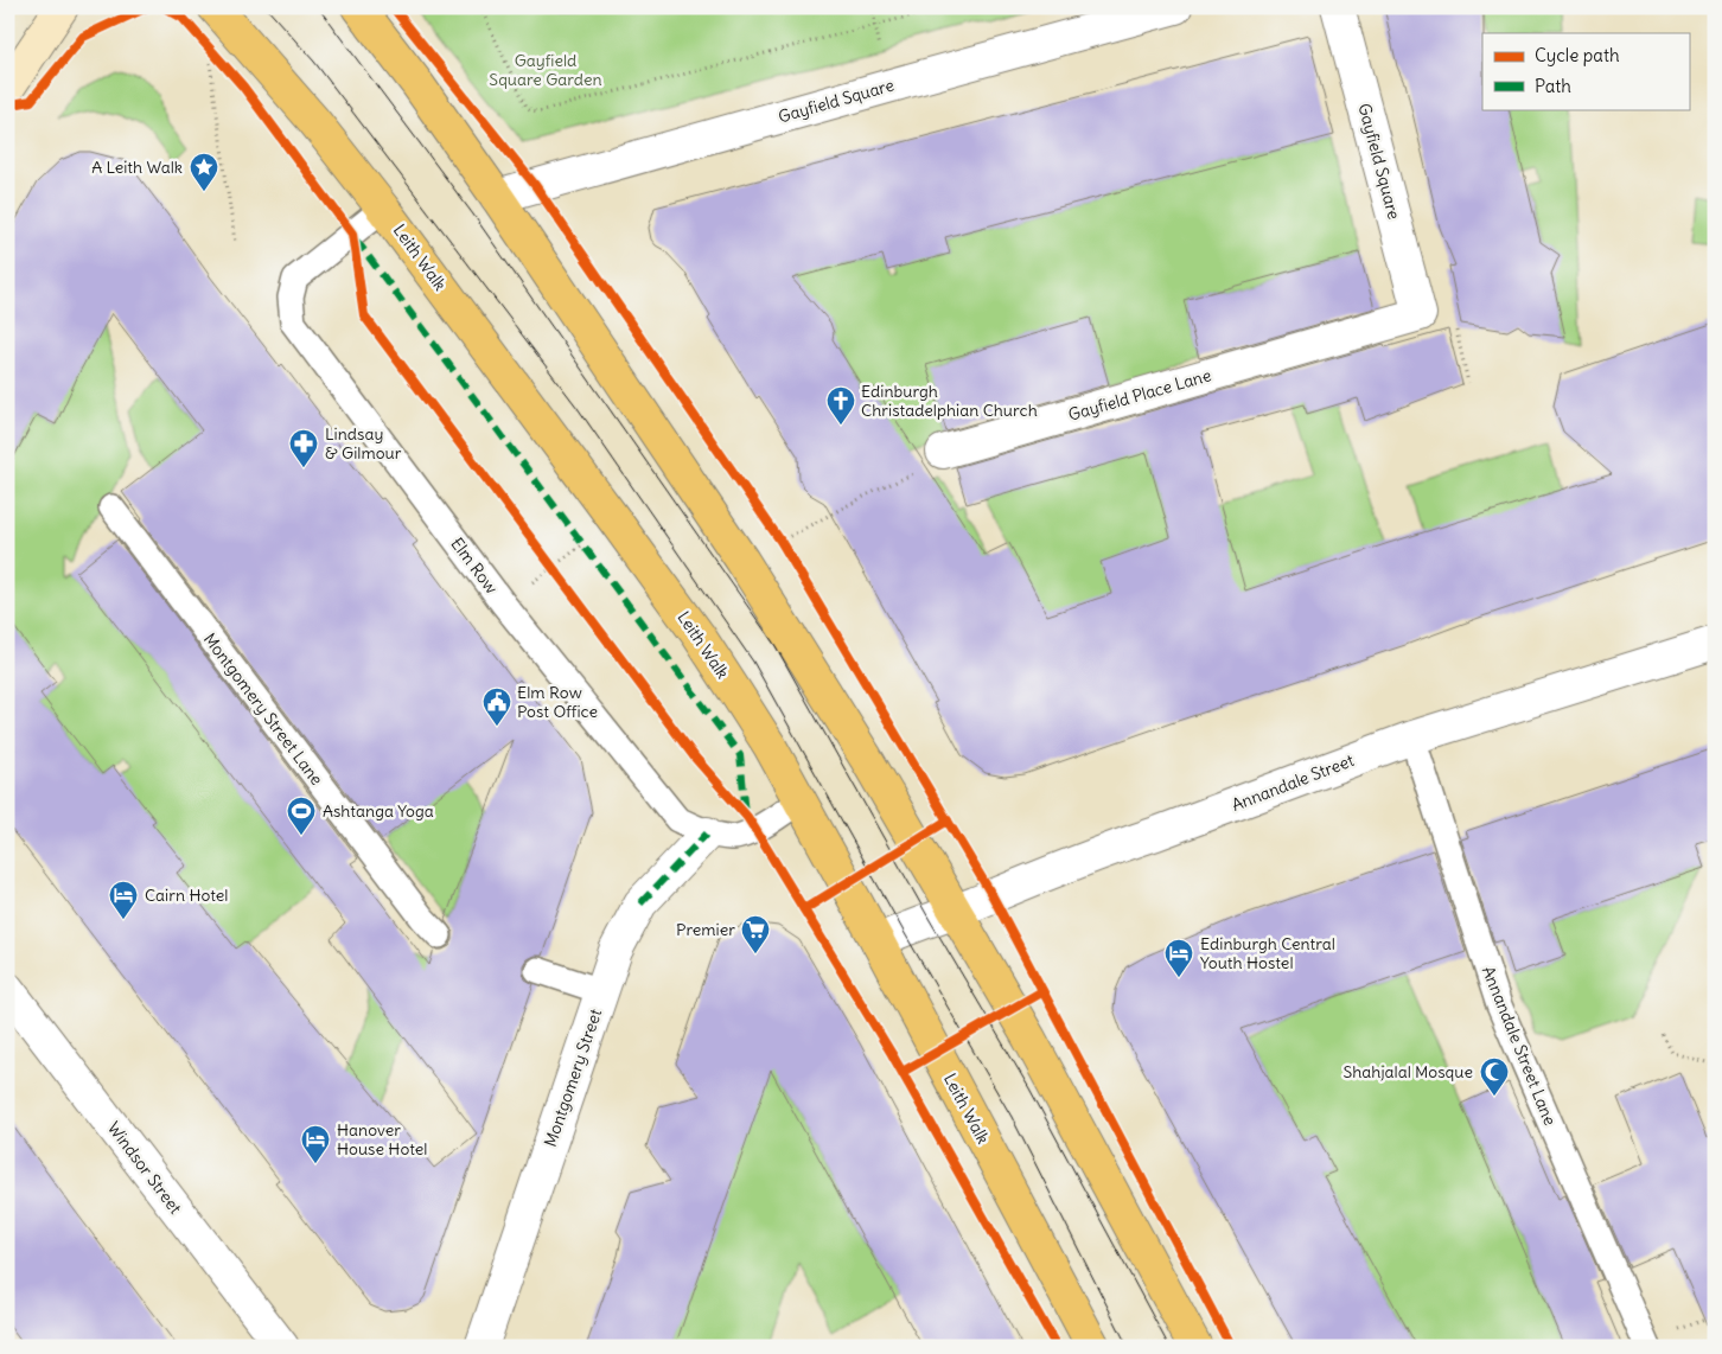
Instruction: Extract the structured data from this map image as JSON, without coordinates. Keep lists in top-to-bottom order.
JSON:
{
  "streets": {
    "main road": ["Leith Walk"],
    "street": [
      "Gayfield Square",
      "Gayfield Place Lane",
      "Annandale Street",
      "Montgomery Street",
      "Windsor Street"
    ],
    "lane": ["Elm Row", "Montgomery Street Lane", "Annandale Street Lane"]
  },
  "crossings": [
    ["Gayfield Square", "Gayfield Place Lane"],
    ["Leith Walk", "Elm Row"],
    ["Leith Walk", "Annandale Street"],
    ["Elm Row", "Montgomery Street"],
    ["Annandale Street", "Annandale Street Lane"]
  ],
  "parks": ["Gayfield Square Garden"],
  "places": {
    "place": ["A Leith Walk"],
    "church": ["Edinburgh Christadelphian Church"],
    "pharmacy": ["Lindsay & Gilmour"],
    "public building": ["Elm Row Post Office"],
    "sports": ["Ashtanga Yoga"],
    "hotel": ["Cairn Hotel", "Edinburgh Central Youth Hostel", "Hanover House Hotel"],
    "supermarket": ["Premier"],
    "mosque": ["Shahjalal Mosque"]
  },
  "legend": ["Cycle path", "Path"]
}
